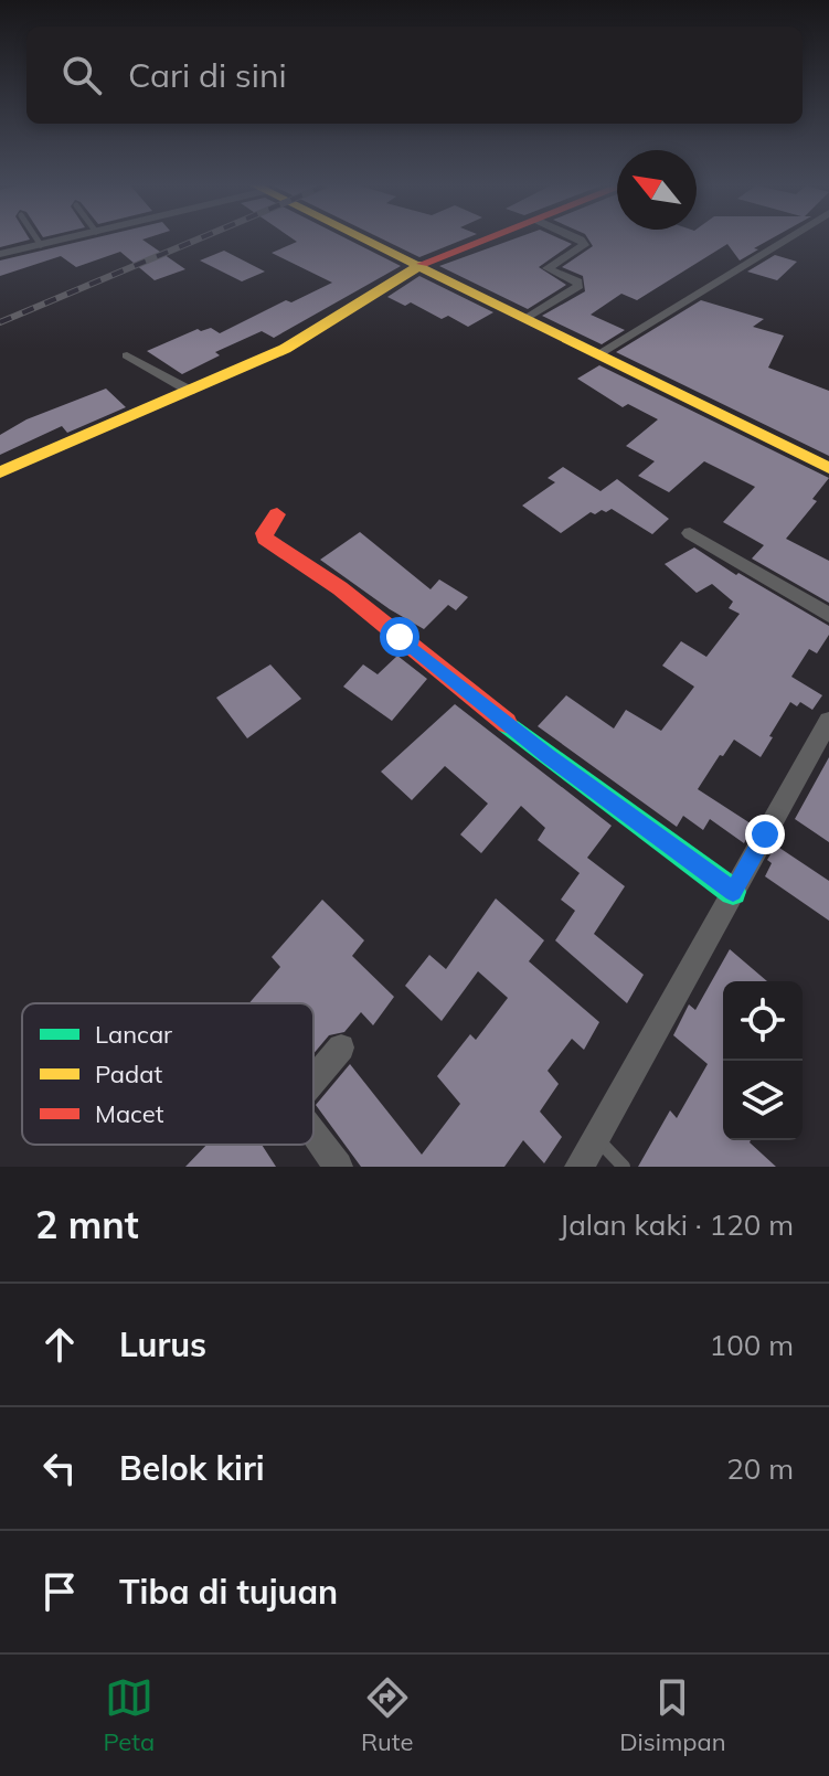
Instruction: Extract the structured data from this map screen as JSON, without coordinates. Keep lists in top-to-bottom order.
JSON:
{
  "legend": ["Lancar", "Padat", "Macet"],
  "north": "top left",
  "page": {
    "search": "Cari di sini",
    "heading": ["2 mnt", "Jalan kaki · 120 m"],
    "list": [
      ["Lurus", "100 m"],
      ["Belok kiri", "20 m"],
      "Tiba di tujuan"
    ],
    "nav": ["Peta", "Rute", "Disimpan"]
  }
}
